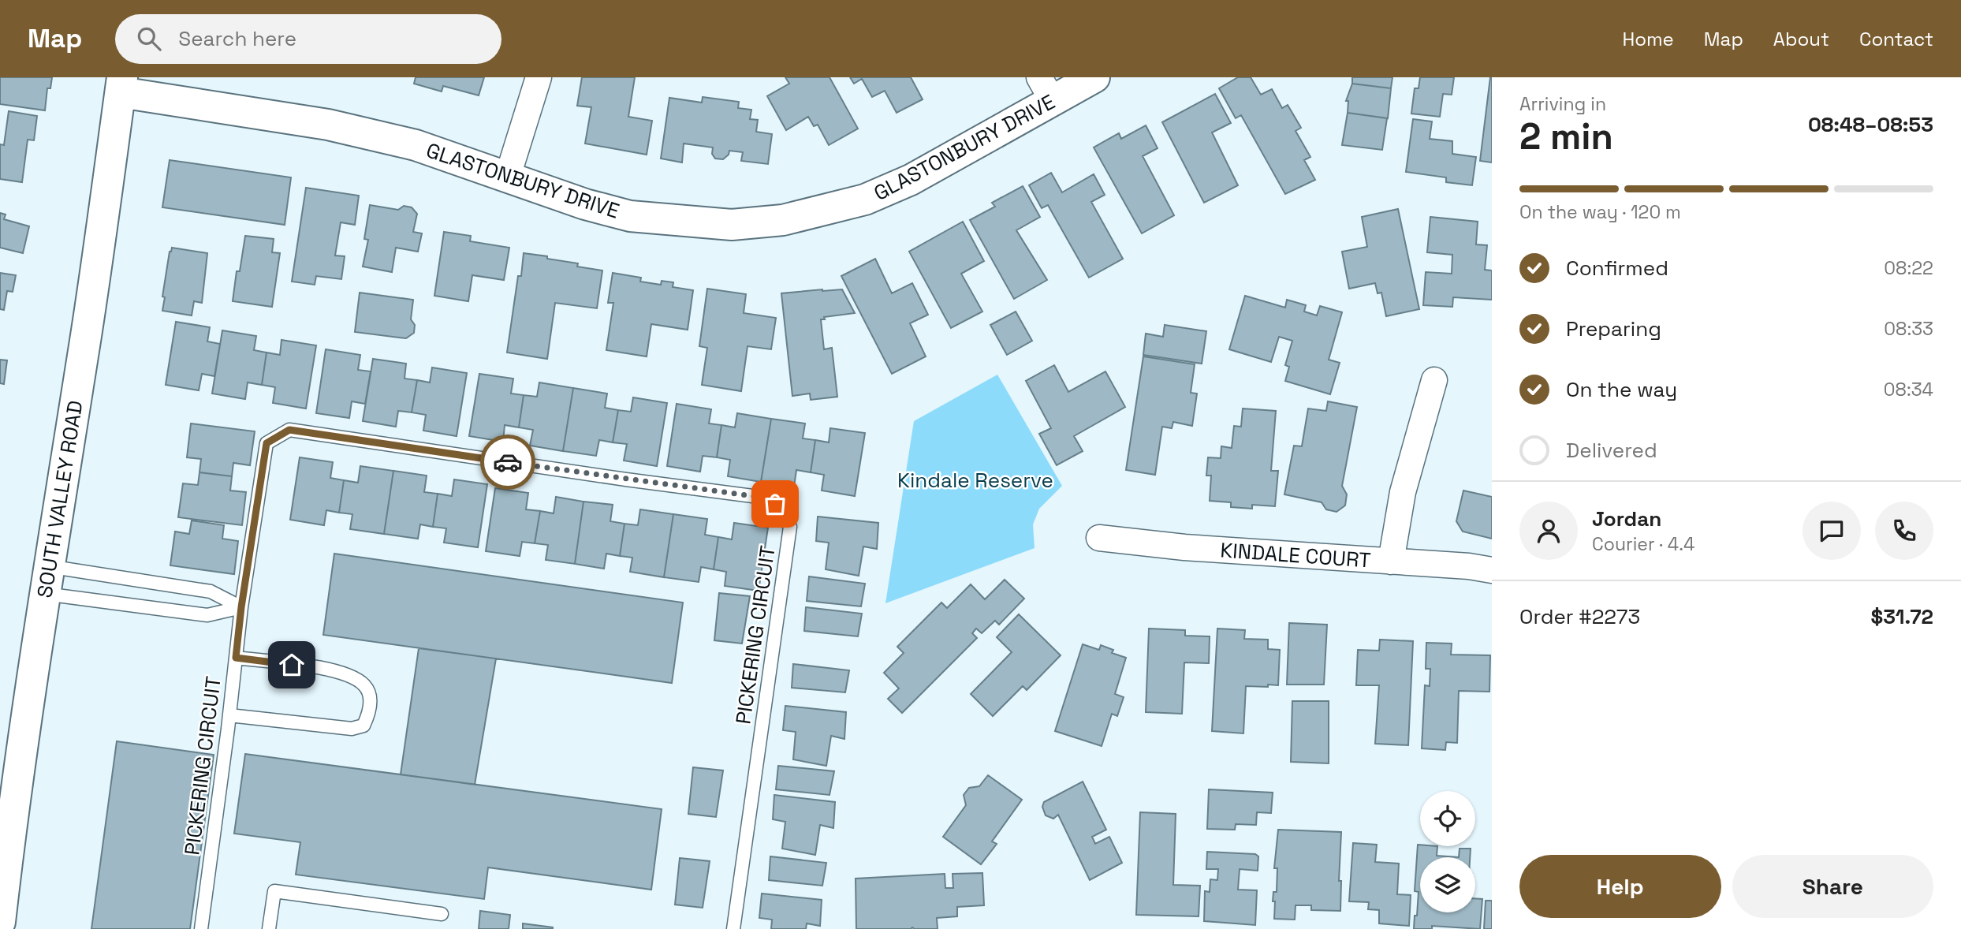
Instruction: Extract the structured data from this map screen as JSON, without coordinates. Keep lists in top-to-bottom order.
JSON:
{
  "streets": {
    "street": ["GLASTONBURY DRIVE", "SOUTH VALLEY ROAD", "KINDALE COURT"],
    "lane": ["PICKERING CIRCUIT"]
  },
  "crossings": [
    ["GLASTONBURY DRIVE", "SOUTH VALLEY ROAD"]
  ],
  "parks": ["Kindale Reserve"],
  "page": {
    "header": "Map",
    "search": "Search here",
    "nav": [
      "Home",
      "Map",
      "About",
      "Contact"
    ],
    "heading": ["2 min", "Arriving in", "08:48–08:53"],
    "panel": [
      "Jordan",
      "Courier · 4.4",
      "Order #2273",
      "$31.72"
    ],
    "bar": "On the way · 120 m",
    "list": [
      ["Confirmed", "08:22"],
      ["Preparing", "08:33"],
      ["On the way", "08:34"],
      "Delivered"
    ],
    "buttons": ["Help", "Share"]
  }
}
